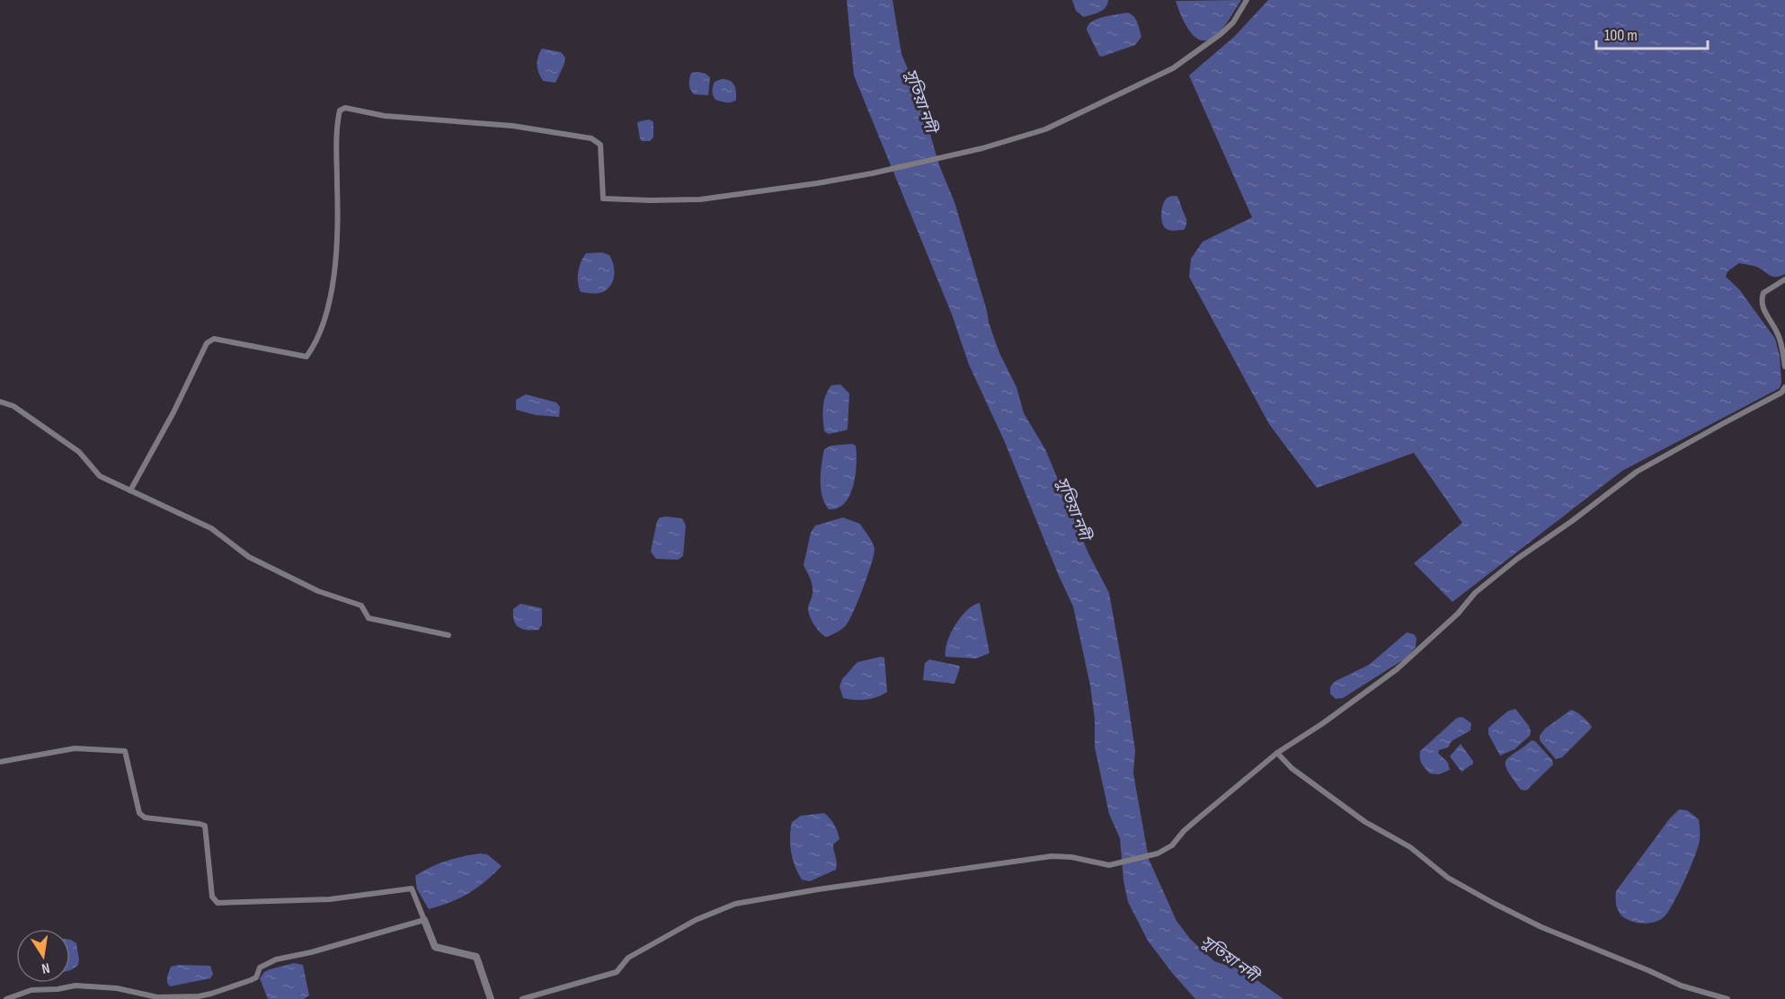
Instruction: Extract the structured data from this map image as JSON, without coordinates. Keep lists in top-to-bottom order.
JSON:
{
  "water": ["সুতিয়া নদী"],
  "scale_bar": "100 m",
  "north": "bottom"
}
